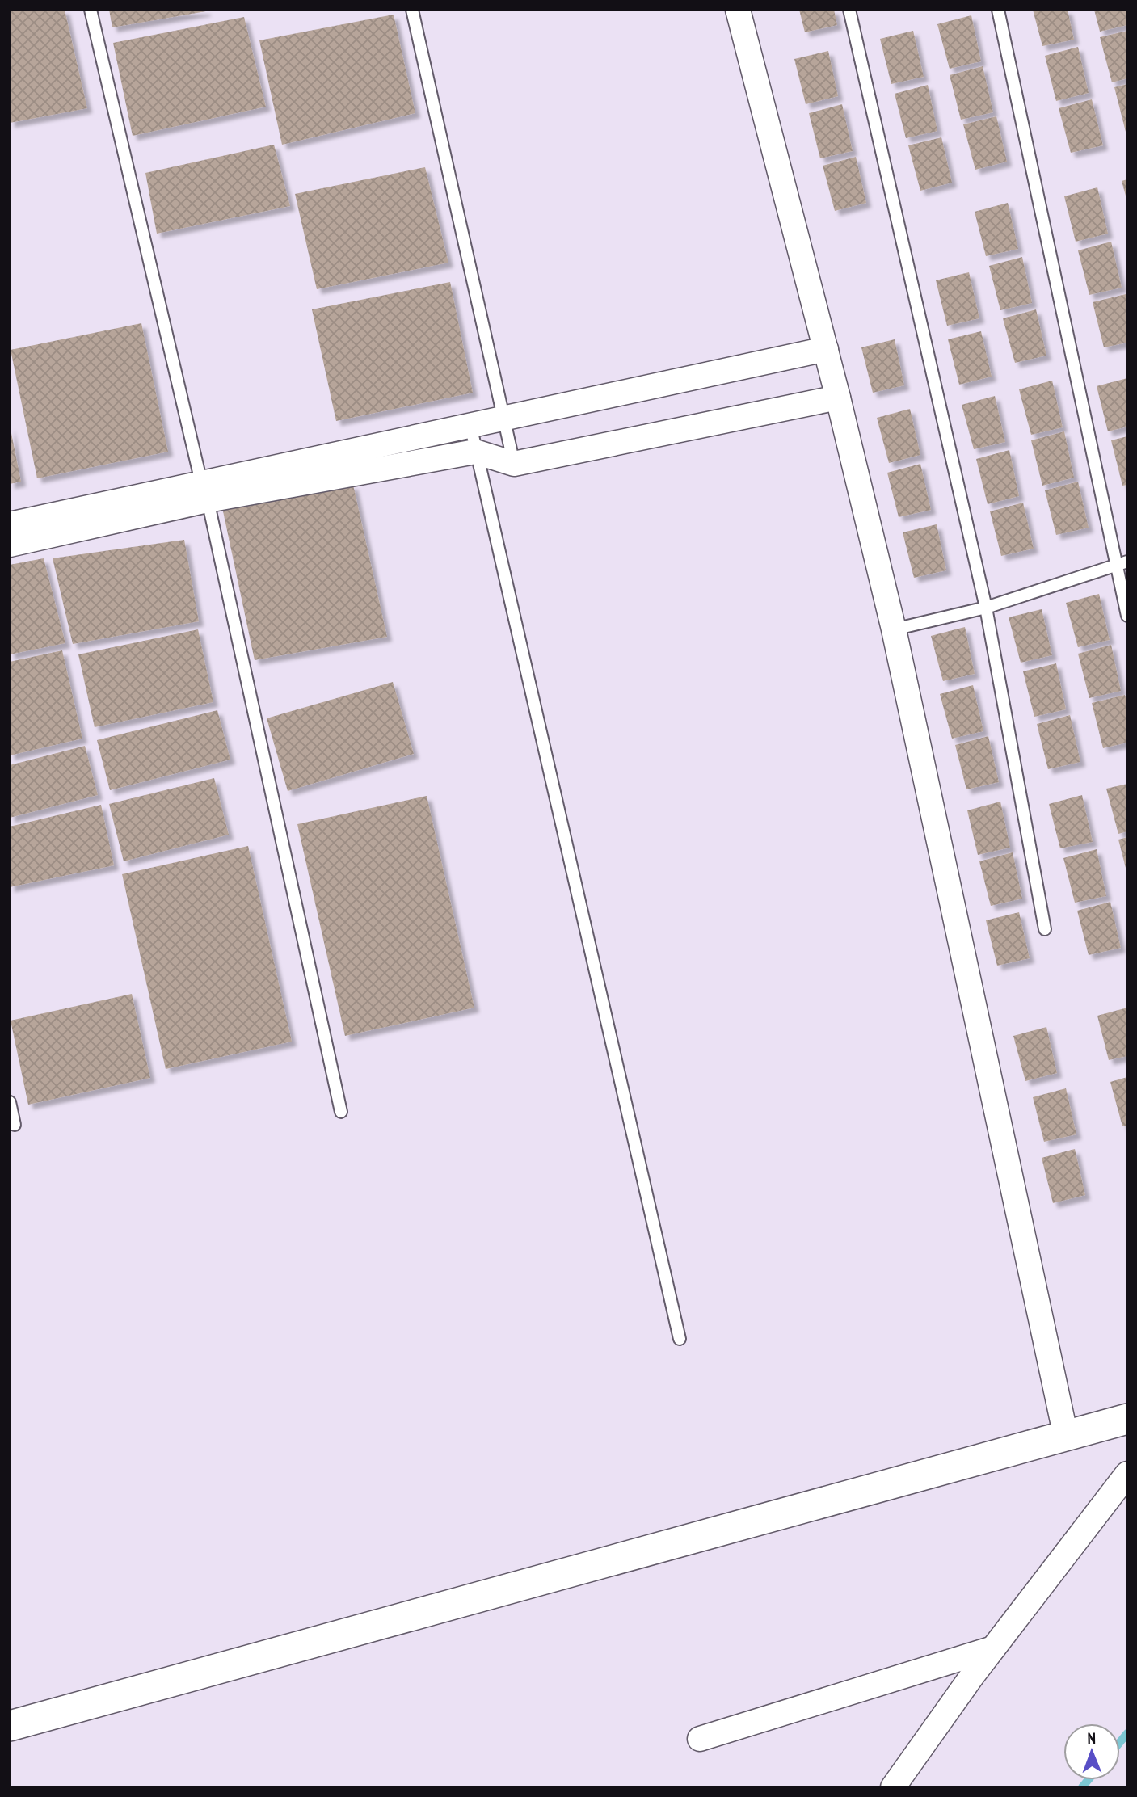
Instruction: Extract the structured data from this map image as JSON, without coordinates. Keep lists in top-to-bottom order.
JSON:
{
  "north": "top"
}
